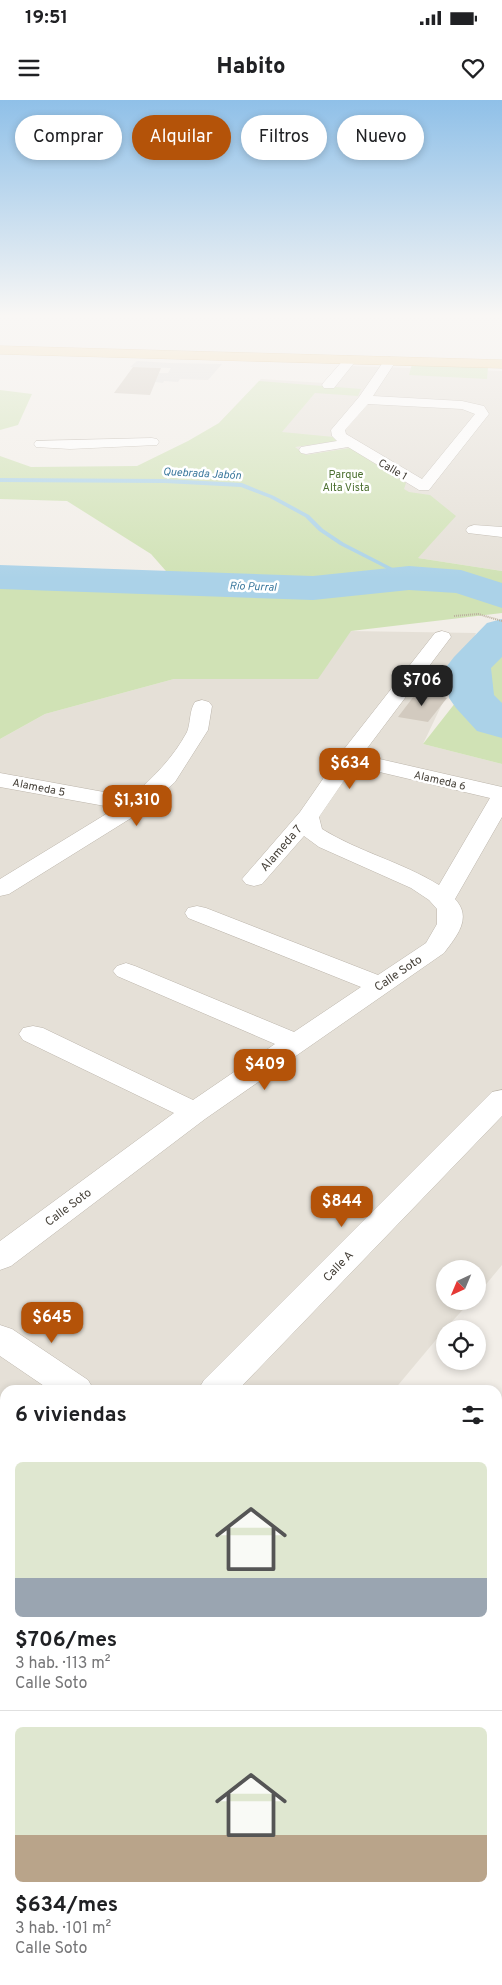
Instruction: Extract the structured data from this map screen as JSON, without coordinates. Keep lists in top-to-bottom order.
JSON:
{
  "streets": {
    "street": [
      "Calle 1",
      "Alameda 6",
      "Alameda 5",
      "Alameda 7",
      "Calle Soto",
      "Calle A"
    ]
  },
  "water": ["Quebrada Jabón", "Río Purral"],
  "parks": ["Parque Alta Vista"],
  "north": "bottom left",
  "page": {
    "status": "19:51",
    "header": "Habito",
    "chip": [
      "Comprar",
      "Alquilar",
      "Filtros",
      "Nuevo"
    ],
    "price": [
      "$706",
      "$634",
      "$1,310",
      "$409",
      "$844",
      "$645"
    ],
    "heading": "6 viviendas",
    "list": [
      {
        "name": "$706/mes",
        "note": "3 hab. · 113 m² · Calle Soto"
      },
      {
        "name": "$634/mes",
        "note": "3 hab. · 101 m² · Calle Soto"
      }
    ]
  }
}
